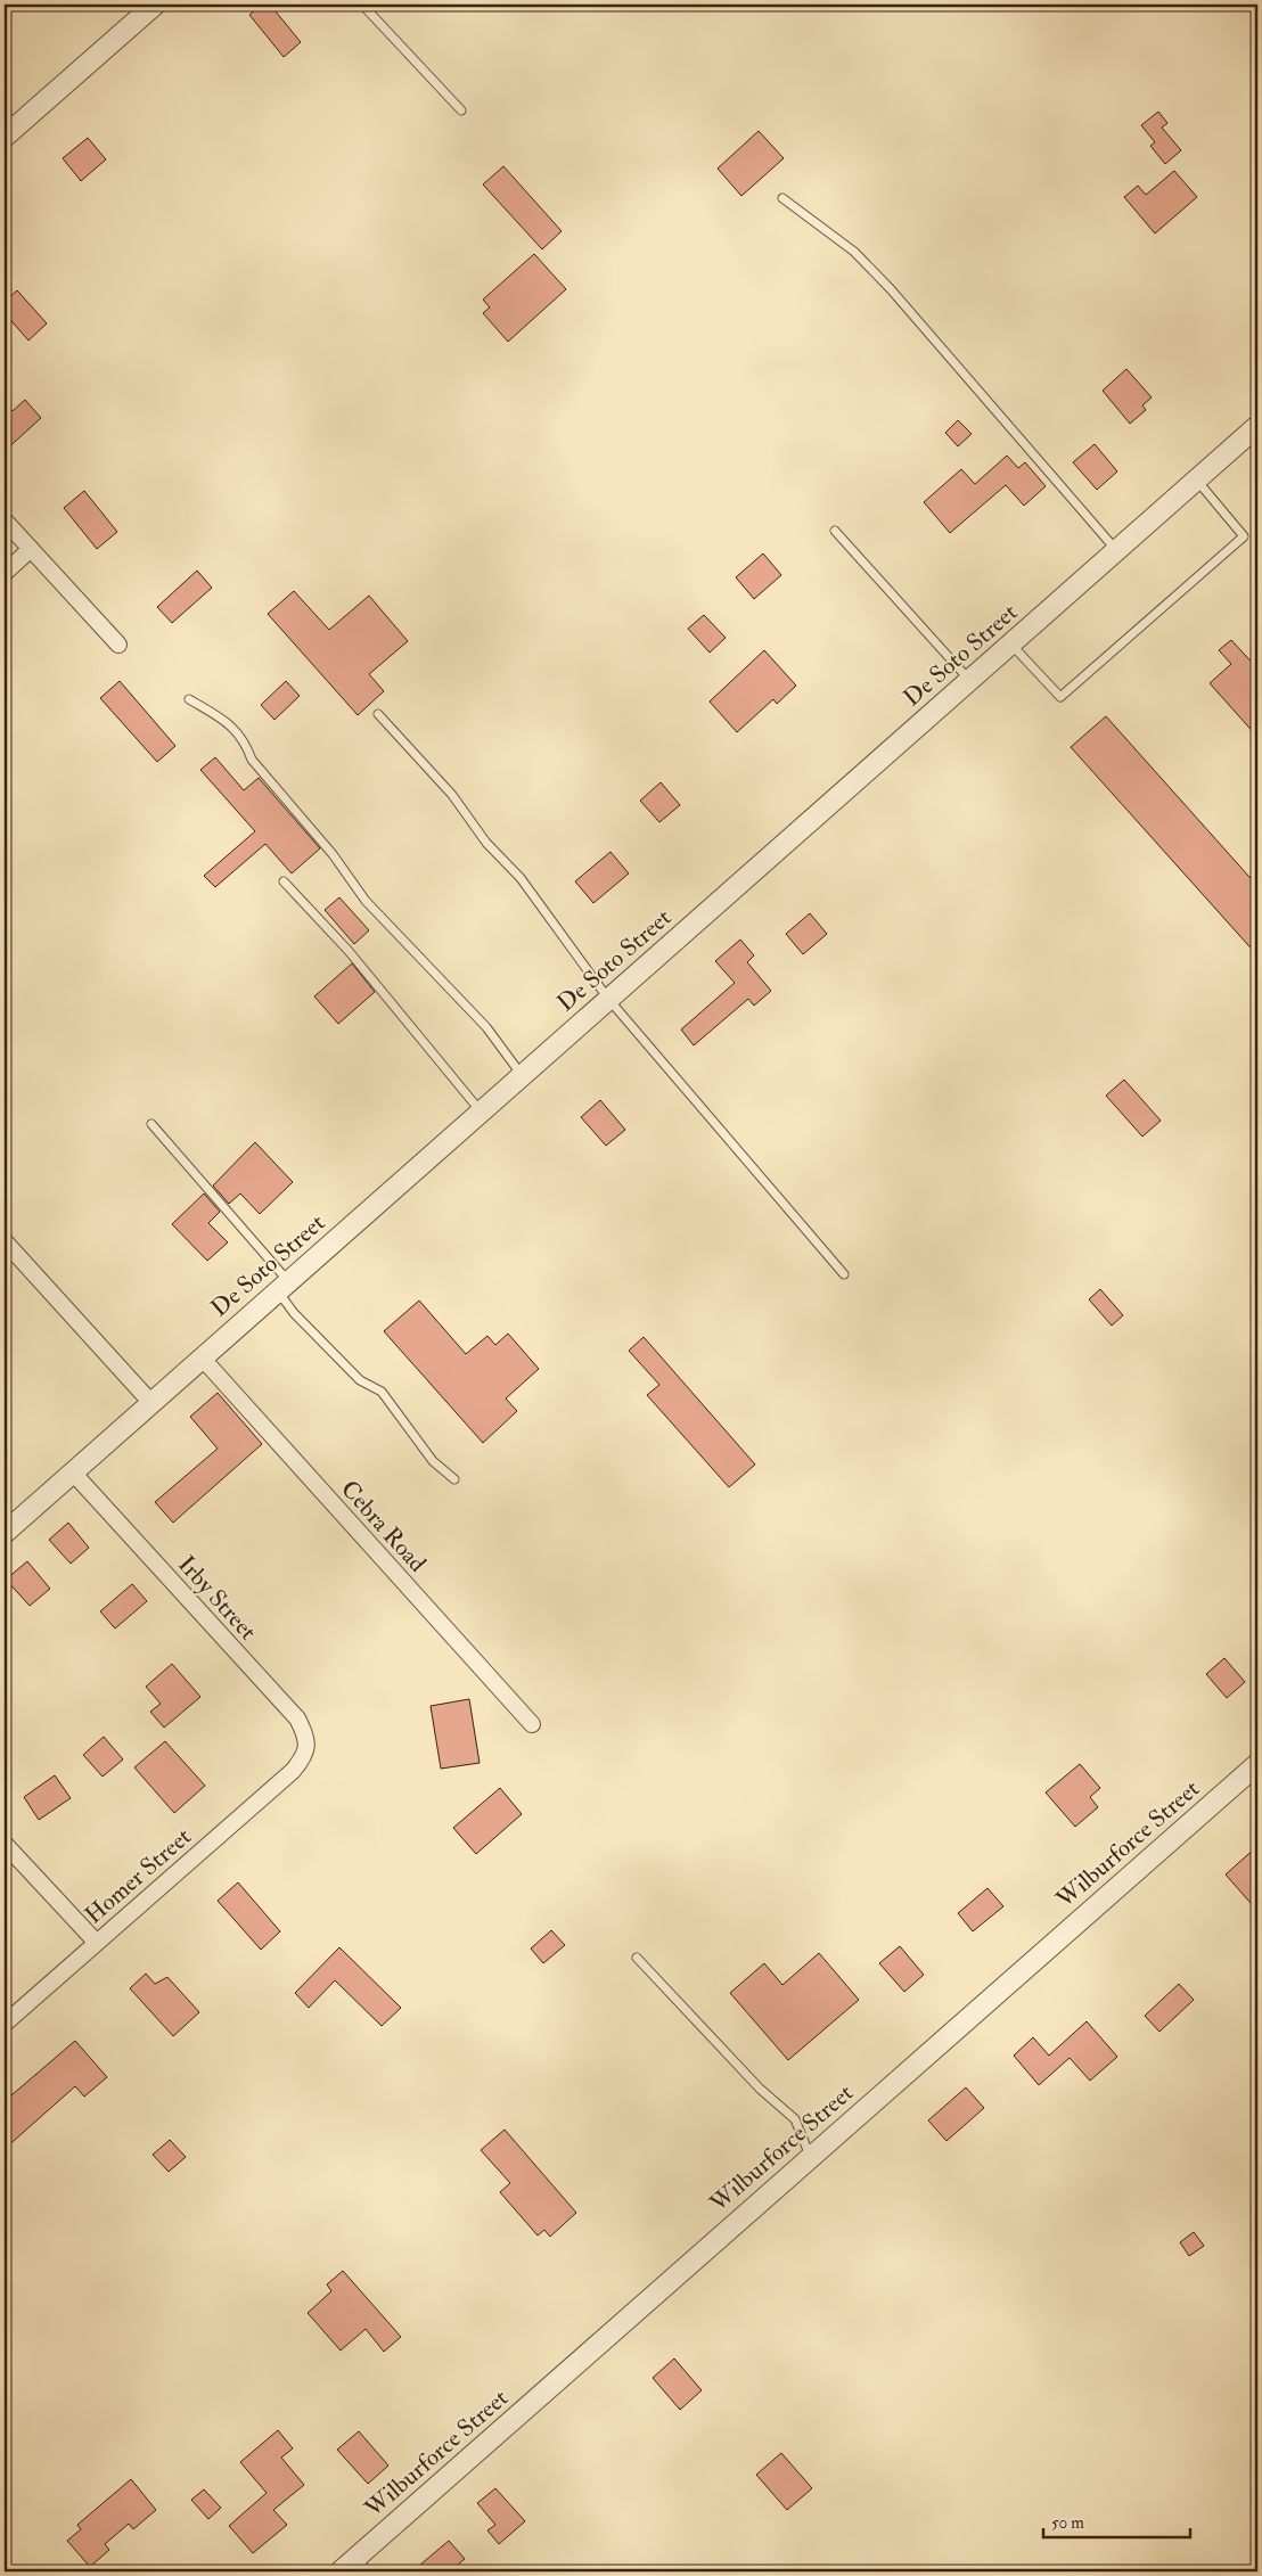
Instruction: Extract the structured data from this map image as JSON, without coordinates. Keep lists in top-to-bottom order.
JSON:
{
  "streets": {
    "street": [
      "De Soto Street",
      "Cebra Road",
      "Irby Street",
      "Wilburforce Street",
      "Homer Street"
    ]
  },
  "crossings": [
    ["De Soto Street", "Cebra Road"],
    ["De Soto Street", "Irby Street"],
    ["Irby Street", "Homer Street"]
  ],
  "scale_bar": "50 m"
}
